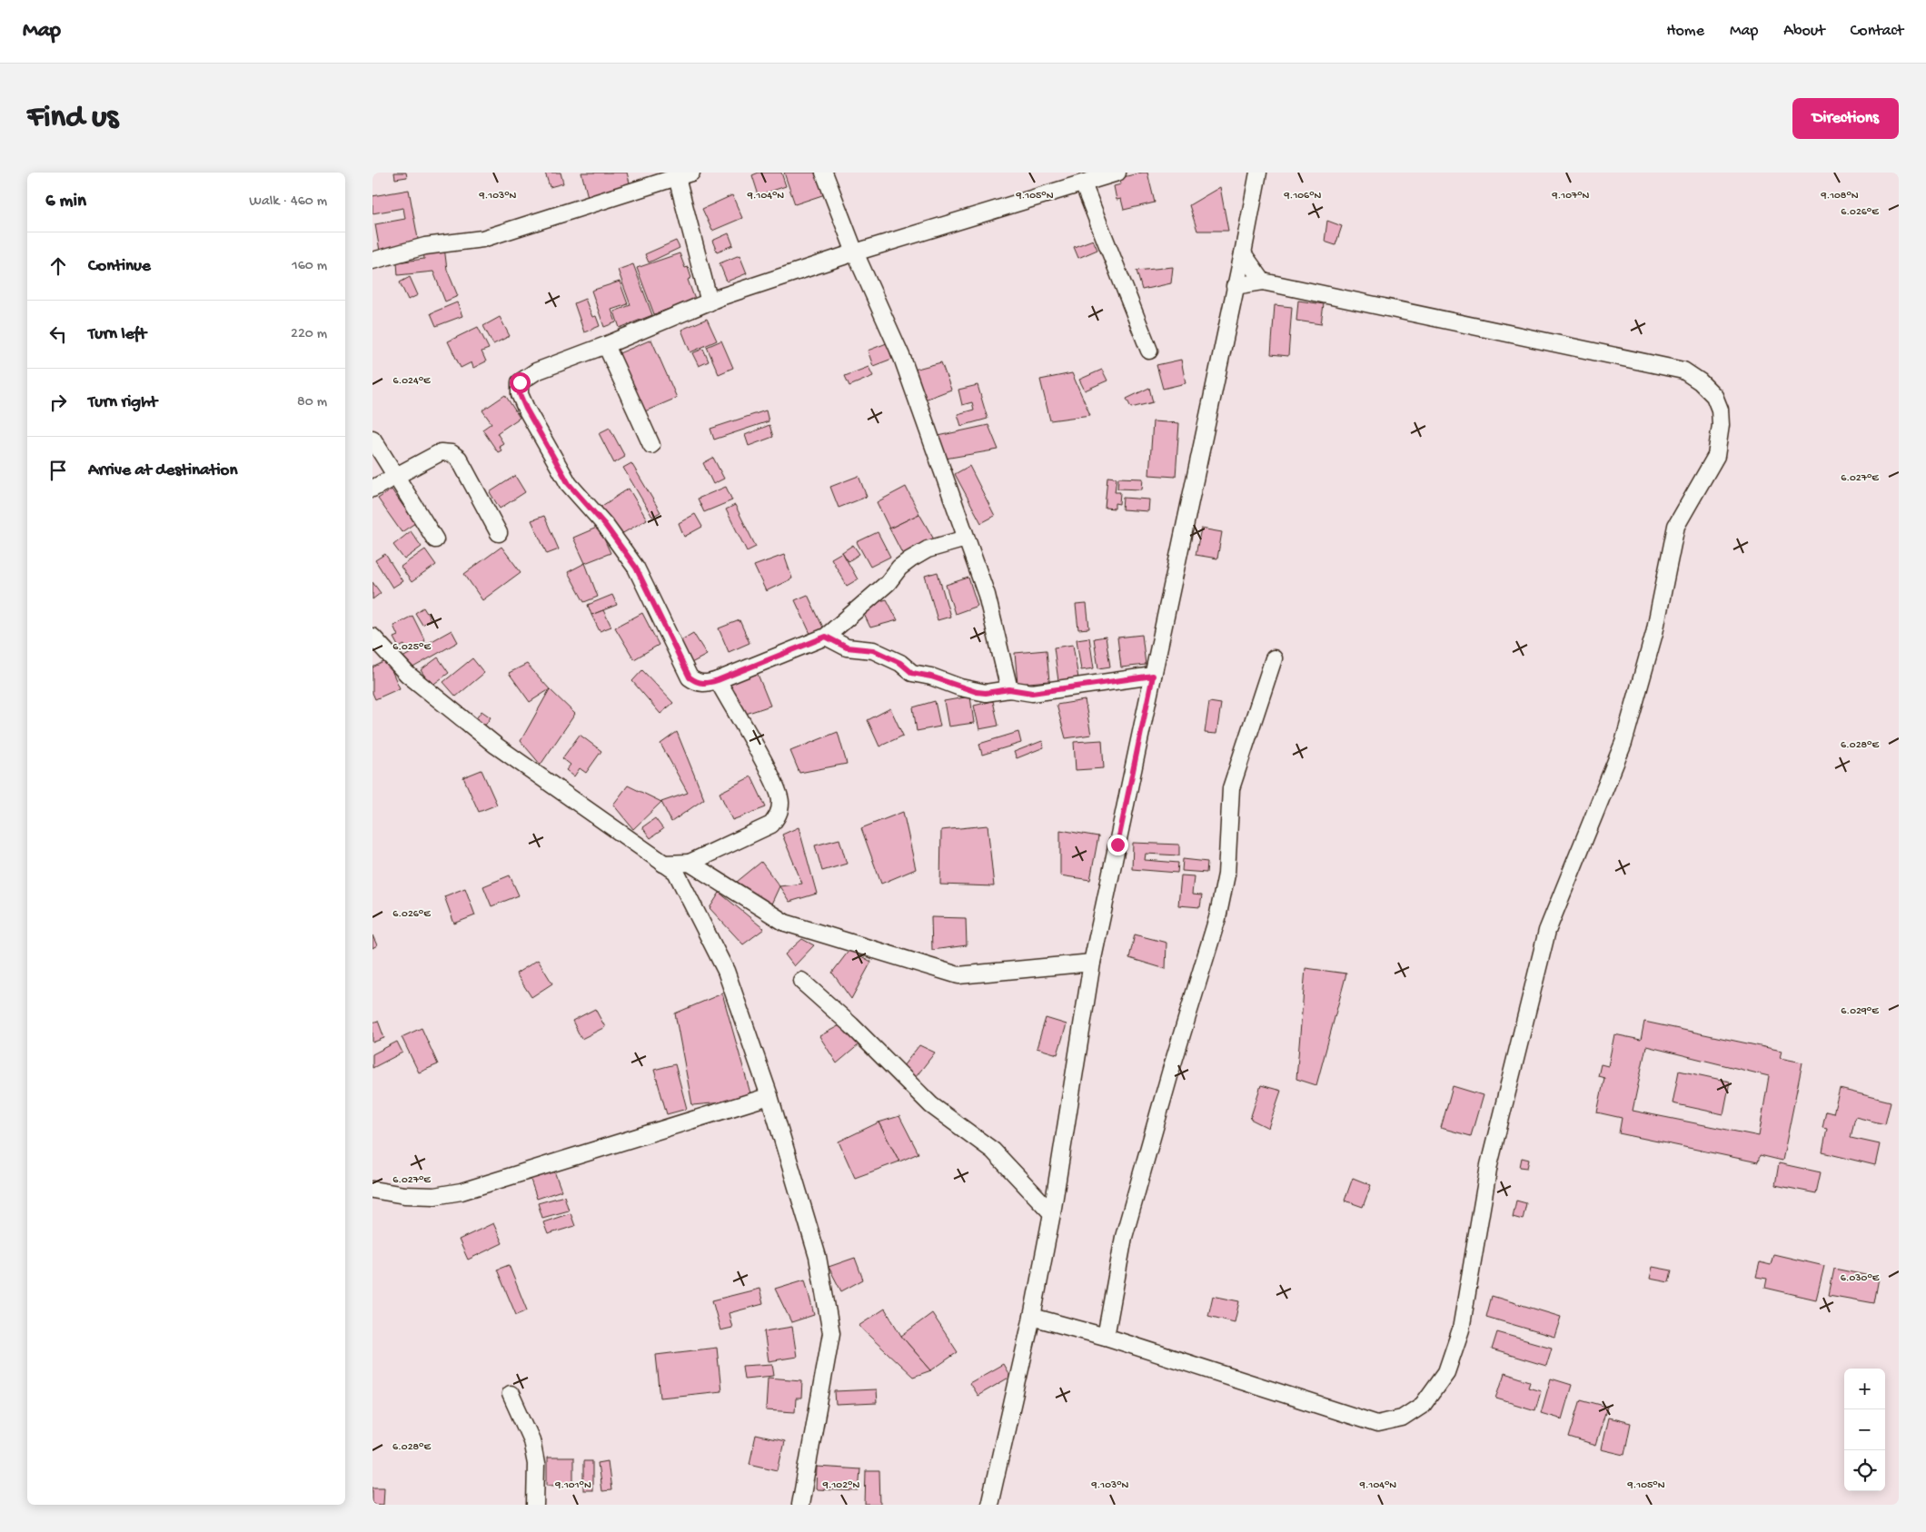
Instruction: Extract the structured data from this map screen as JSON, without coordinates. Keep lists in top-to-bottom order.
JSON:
{
  "page": {
    "header": "Map",
    "nav": [
      "Home",
      "Map",
      "About",
      "Contact"
    ],
    "buttons": "Directions",
    "title": "Find us",
    "heading": ["6 min", "Walk · 460 m"],
    "list": [
      ["Continue", "160 m"],
      ["Turn left", "220 m"],
      ["Turn right", "80 m"],
      "Arrive at destination"
    ],
    "map_buttons": ["+", "−"]
  },
  "coordinates": [
    "9.103°N",
    "9.104°N",
    "9.105°N",
    "9.106°N",
    "9.107°N",
    "9.108°N",
    "6.026°E",
    "6.024°E",
    "6.027°E",
    "6.025°E",
    "6.028°E",
    "6.029°E",
    "6.030°E",
    "9.101°N",
    "9.102°N"
  ]
}
